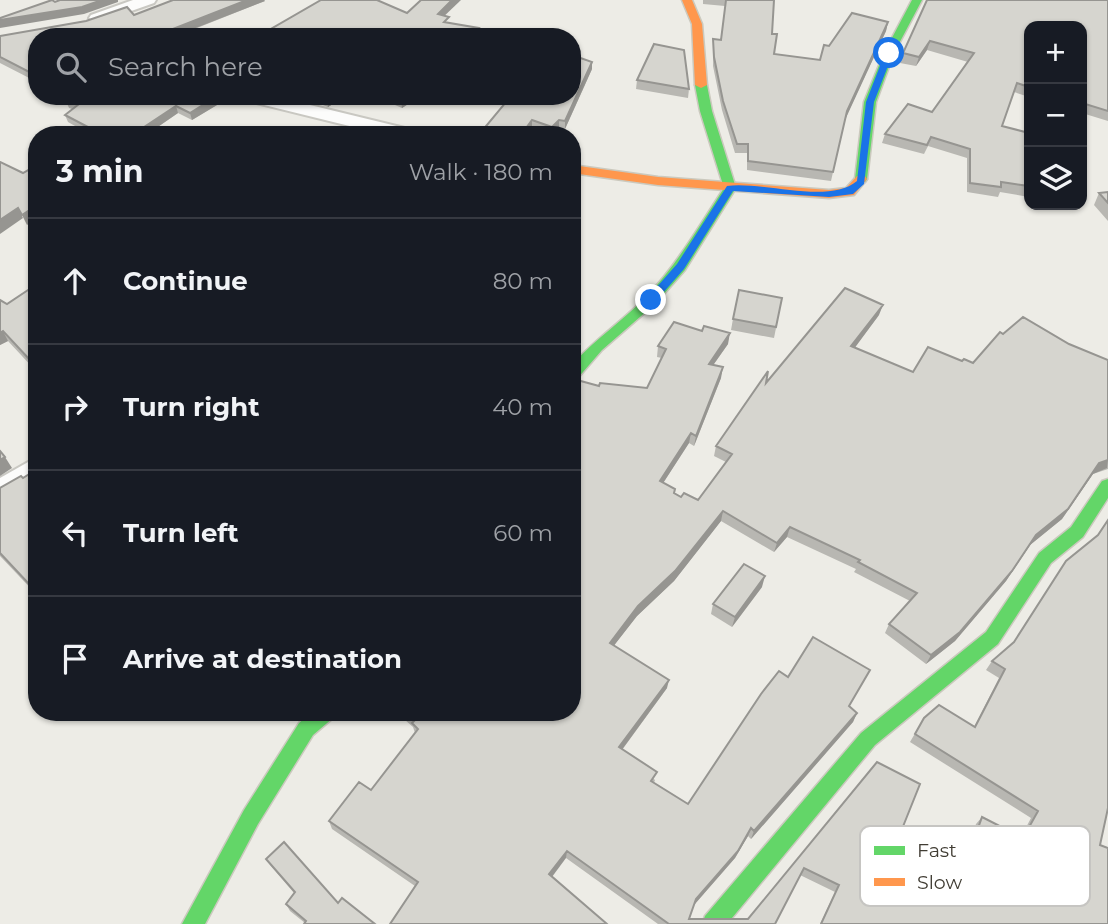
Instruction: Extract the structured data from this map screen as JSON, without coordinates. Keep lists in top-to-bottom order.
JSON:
{
  "legend": ["Fast", "Slow"],
  "page": {
    "map_buttons": ["+", "−"],
    "search": "Search here",
    "heading": ["3 min", "Walk · 180 m"],
    "list": [
      ["Continue", "80 m"],
      ["Turn right", "40 m"],
      ["Turn left", "60 m"],
      "Arrive at destination"
    ]
  }
}
